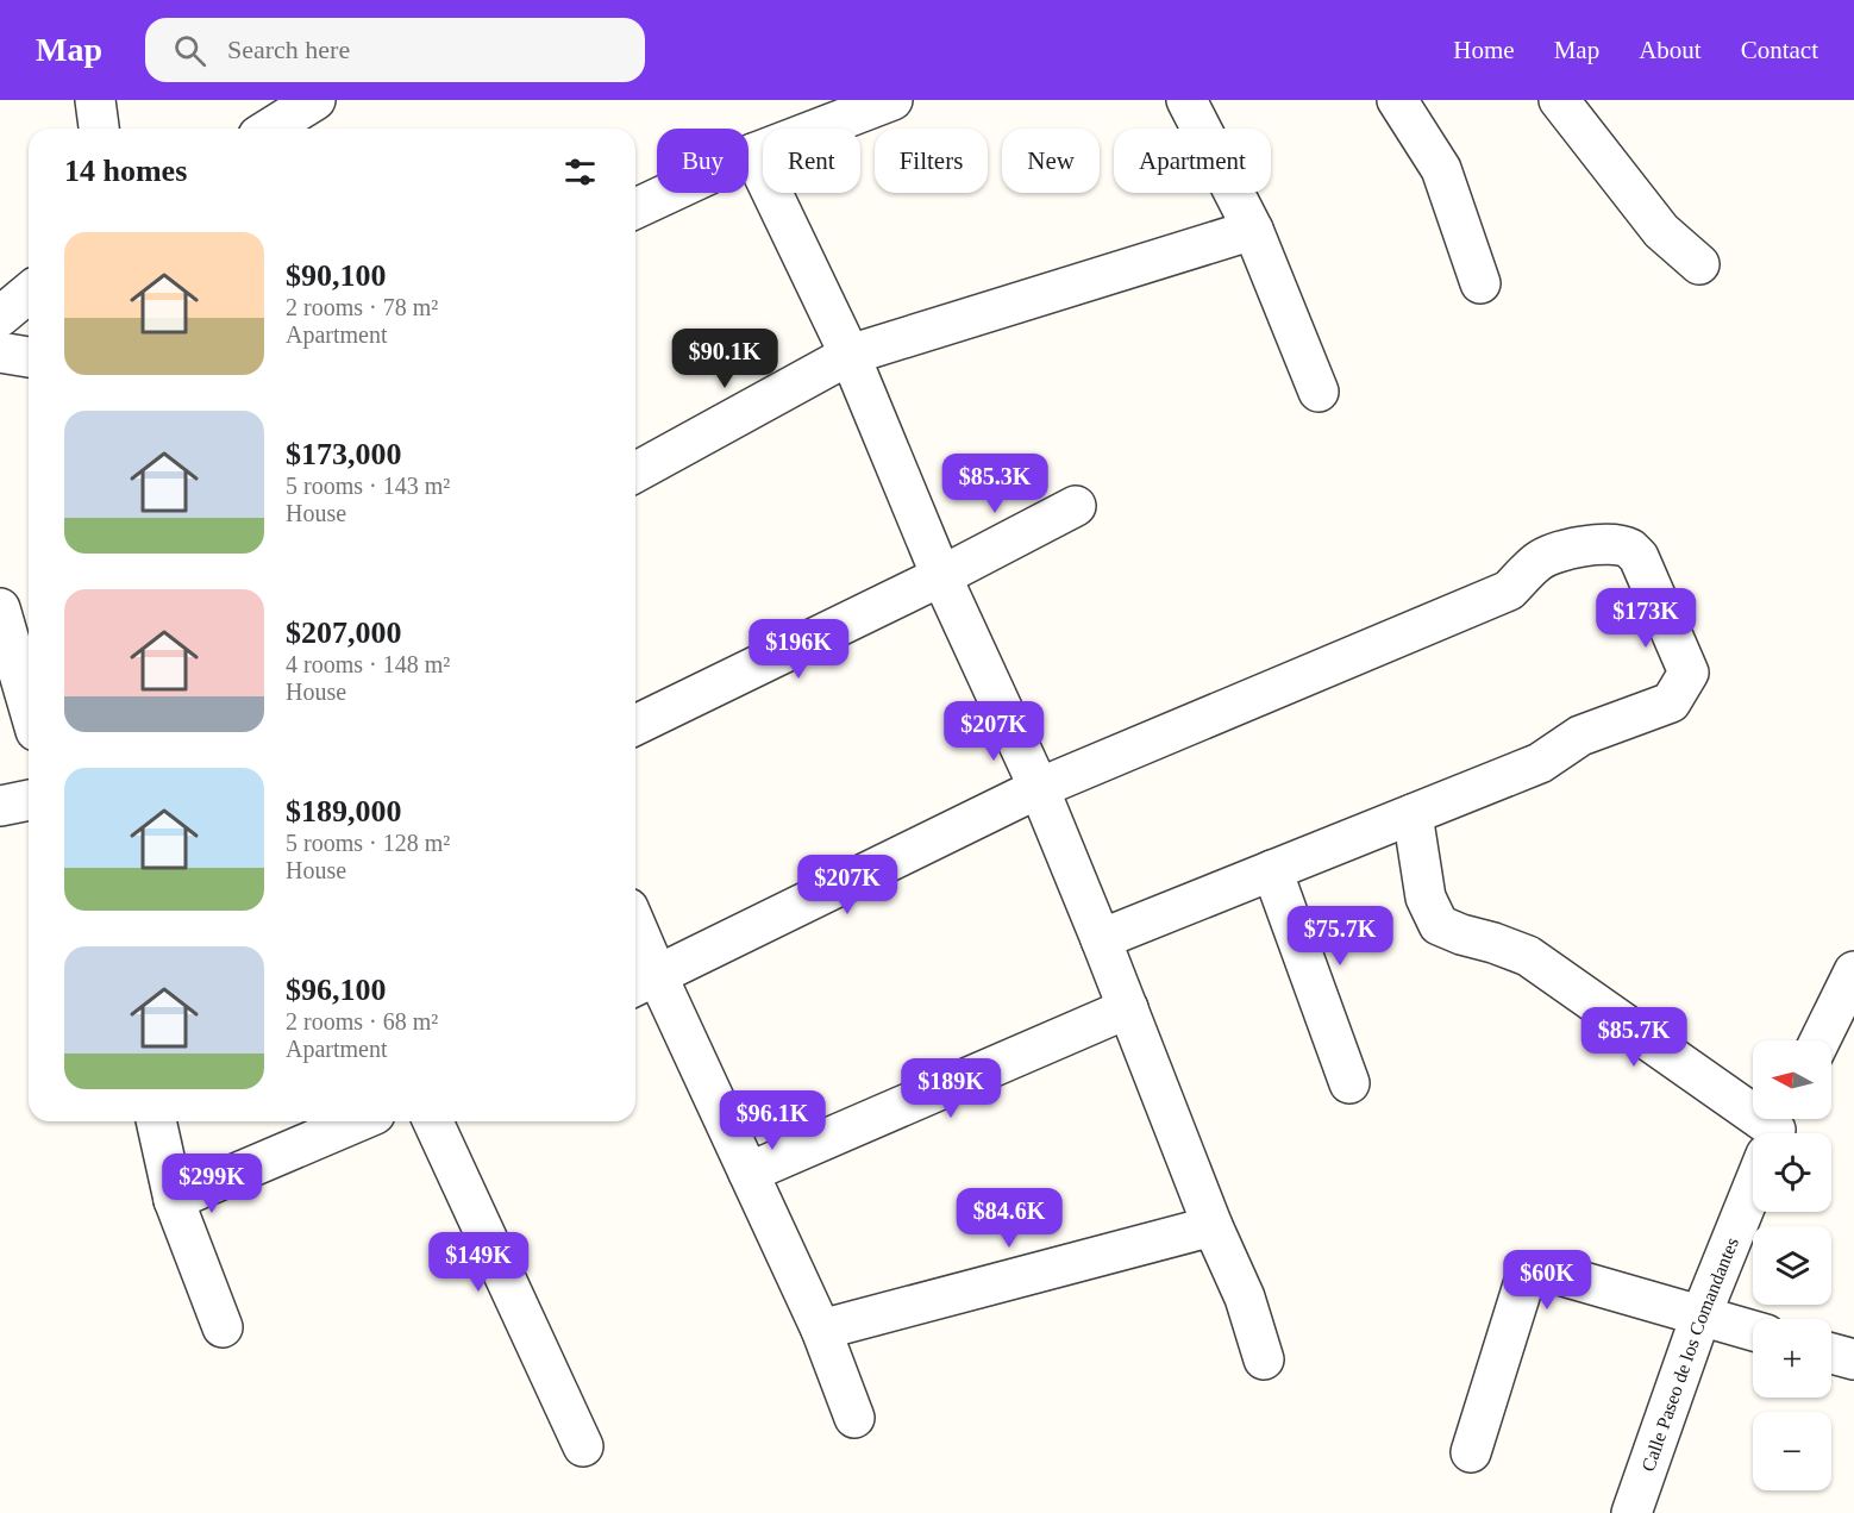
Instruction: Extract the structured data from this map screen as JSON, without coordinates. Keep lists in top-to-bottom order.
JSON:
{
  "streets": {
    "street": ["Calle Paseo de los Comandantes"]
  },
  "north": "left",
  "page": {
    "header": "Map",
    "search": "Search here",
    "nav": [
      "Home",
      "Map",
      "About",
      "Contact"
    ],
    "chip": [
      "Buy",
      "Rent",
      "Filters",
      "New",
      "Apartment"
    ],
    "heading": "14 homes",
    "list": [
      {
        "name": "$90,100",
        "note": "2 rooms · 78 m² · Apartment"
      },
      {
        "name": "$173,000",
        "note": "5 rooms · 143 m² · House"
      },
      {
        "name": "$207,000",
        "note": "4 rooms · 148 m² · House"
      },
      {
        "name": "$189,000",
        "note": "5 rooms · 128 m² · House"
      },
      {
        "name": "$96,100",
        "note": "2 rooms · 68 m² · Apartment"
      }
    ],
    "price": [
      "$90.1K",
      "$85.3K",
      "$173K",
      "$196K",
      "$207K",
      "$207K",
      "$75.7K",
      "$85.7K",
      "$189K",
      "$96.1K",
      "$299K",
      "$84.6K",
      "$149K",
      "$60K"
    ],
    "map_buttons": ["+", "−"]
  }
}
